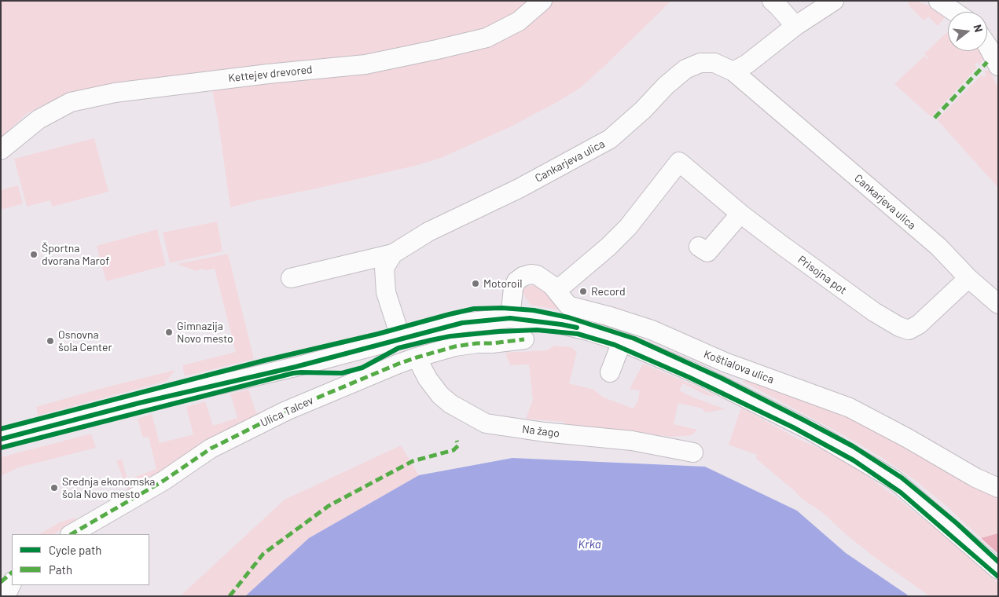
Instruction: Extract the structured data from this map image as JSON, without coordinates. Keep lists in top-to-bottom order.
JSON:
{
  "streets": {
    "street": [
      "Kettejev drevored",
      "Cankarjeva ulica",
      "Prisojna pot",
      "Koštialova ulica",
      "Ulica Talcev",
      "Na žago"
    ]
  },
  "crossings": [
    ["Cankarjeva ulica", "Prisojna pot"],
    ["Prisojna pot", "Koštialova ulica"],
    ["Ulica Talcev", "Na žago"]
  ],
  "water": ["Krka"],
  "places": [
    "Športna dvorana Marof",
    "Motoroil",
    "Record",
    "Gimnazija Novo mesto",
    "Osnovna šola Center",
    "Srednja ekonomska šola Novo mesto"
  ],
  "legend": ["Cycle path", "Path"],
  "north": "right"
}
